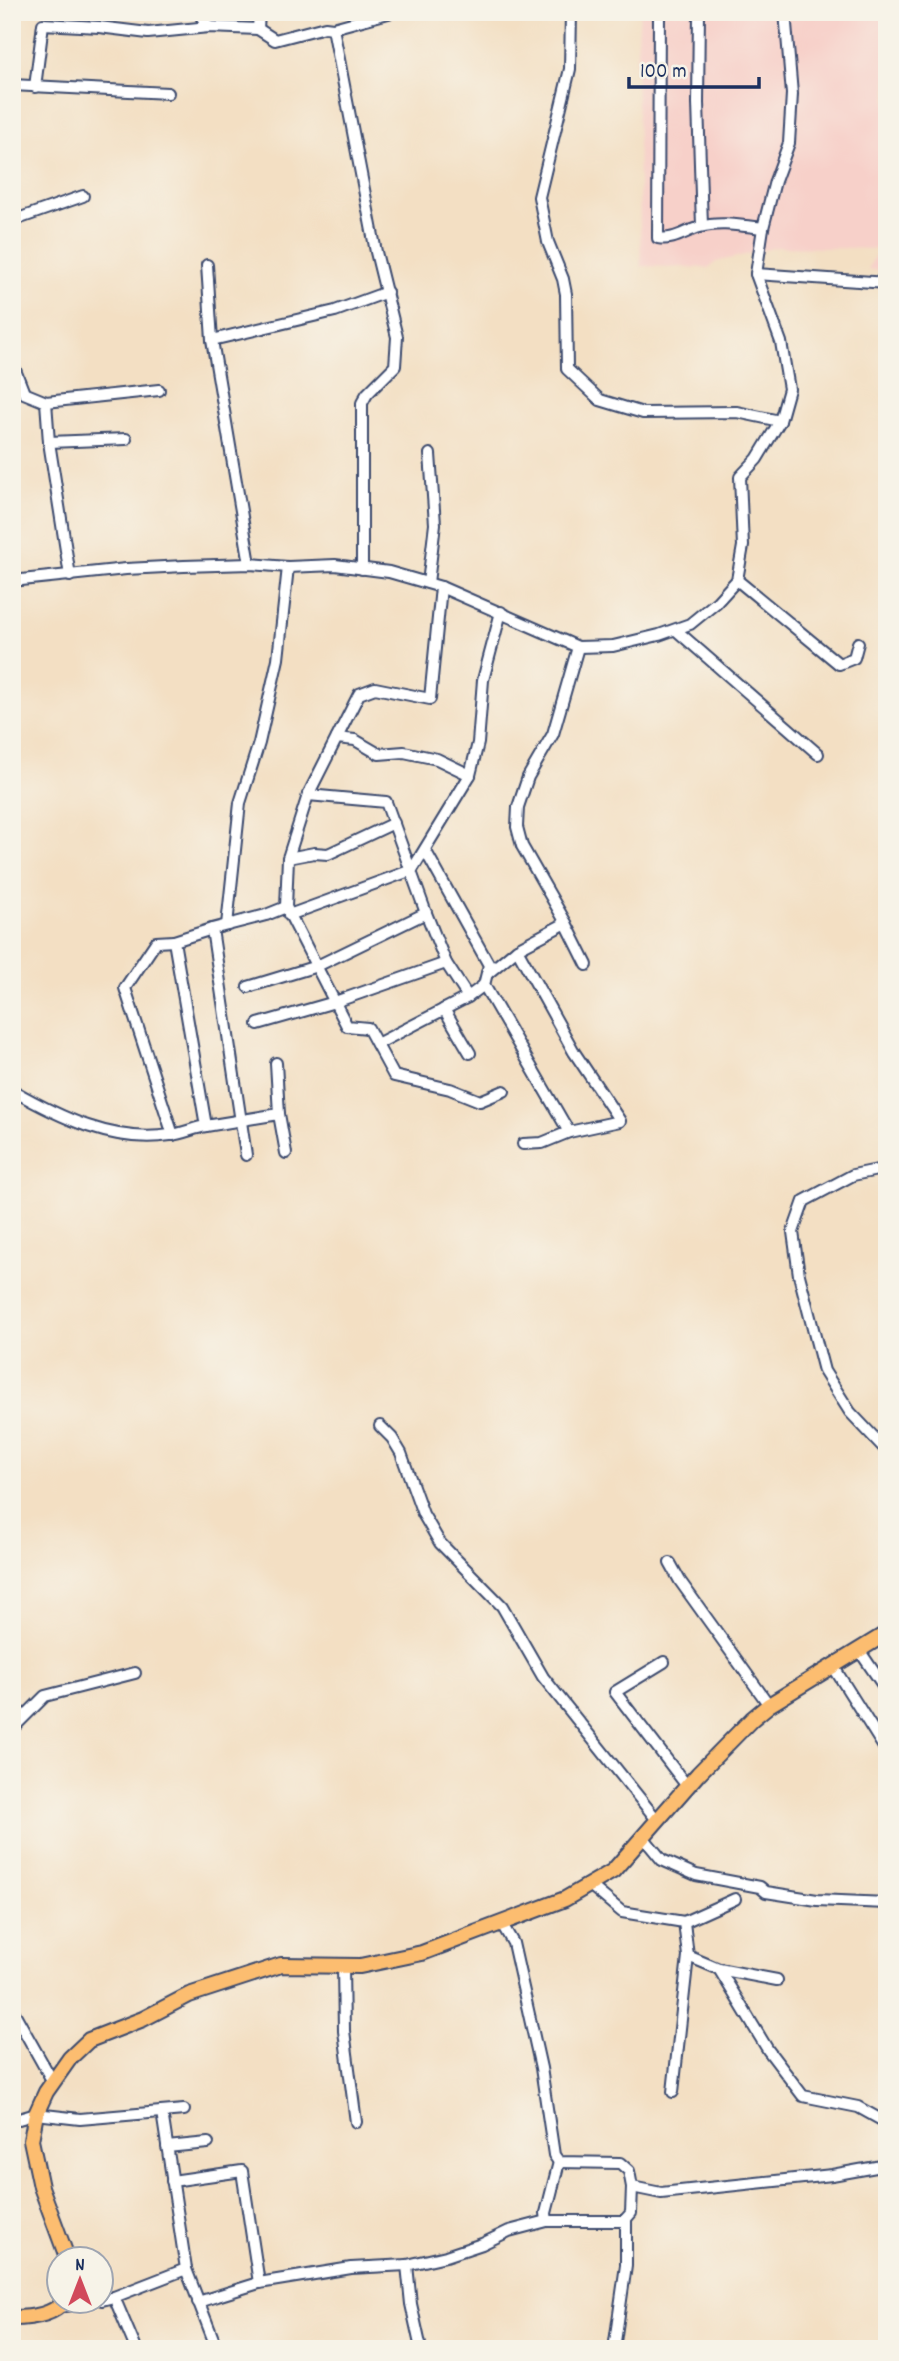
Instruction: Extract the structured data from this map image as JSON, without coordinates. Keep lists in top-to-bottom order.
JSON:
{
  "scale_bar": "100 m",
  "north": "top"
}
